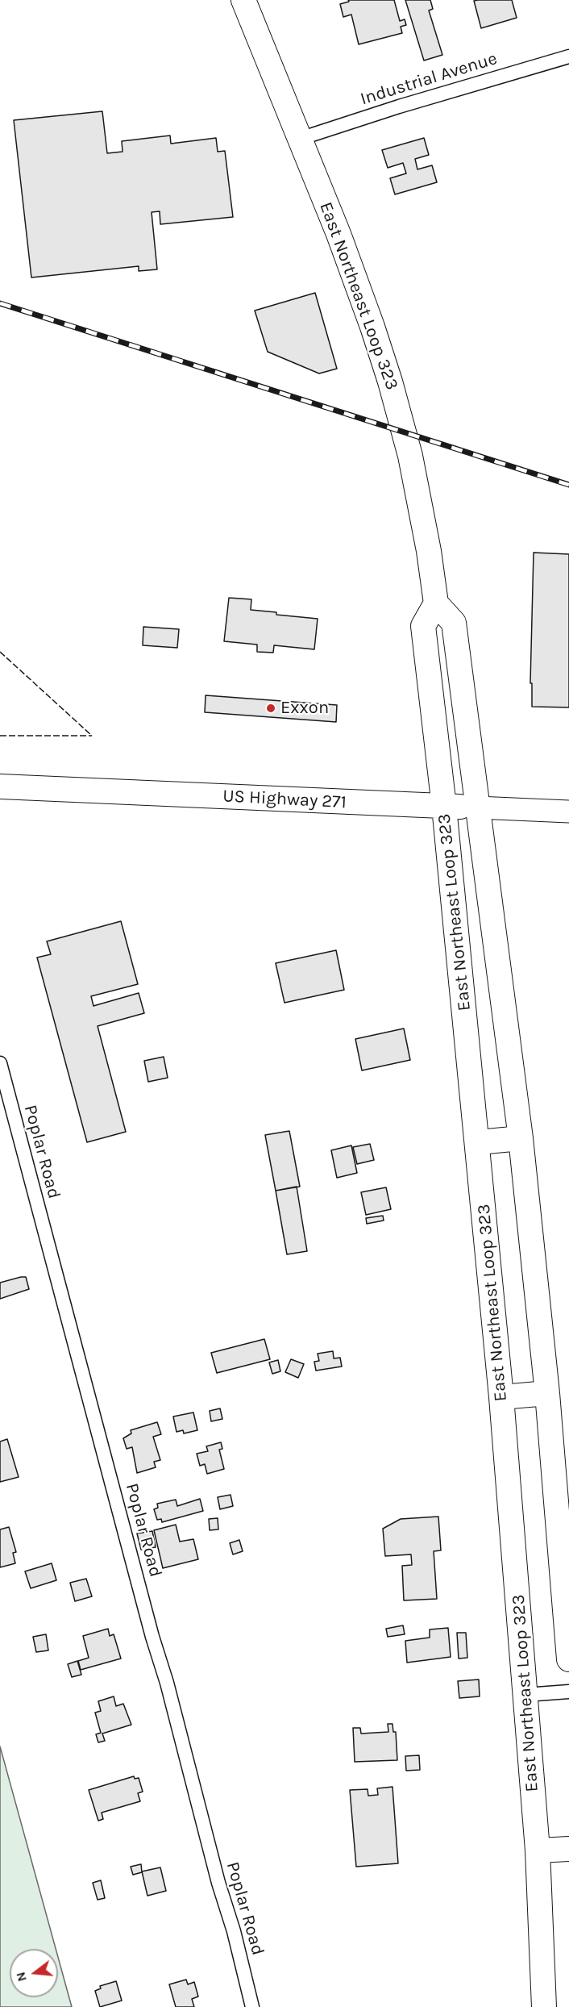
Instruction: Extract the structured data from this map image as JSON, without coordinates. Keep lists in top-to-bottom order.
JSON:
{
  "streets": {
    "highway": ["East Northeast Loop 323", "US Highway 271"],
    "street": ["Industrial Avenue", "Poplar Road"]
  },
  "crossings": [
    ["Industrial Avenue", "East Northeast Loop 323"],
    ["East Northeast Loop 323", "US Highway 271"]
  ],
  "places": ["Exxon"],
  "north": "left"
}
